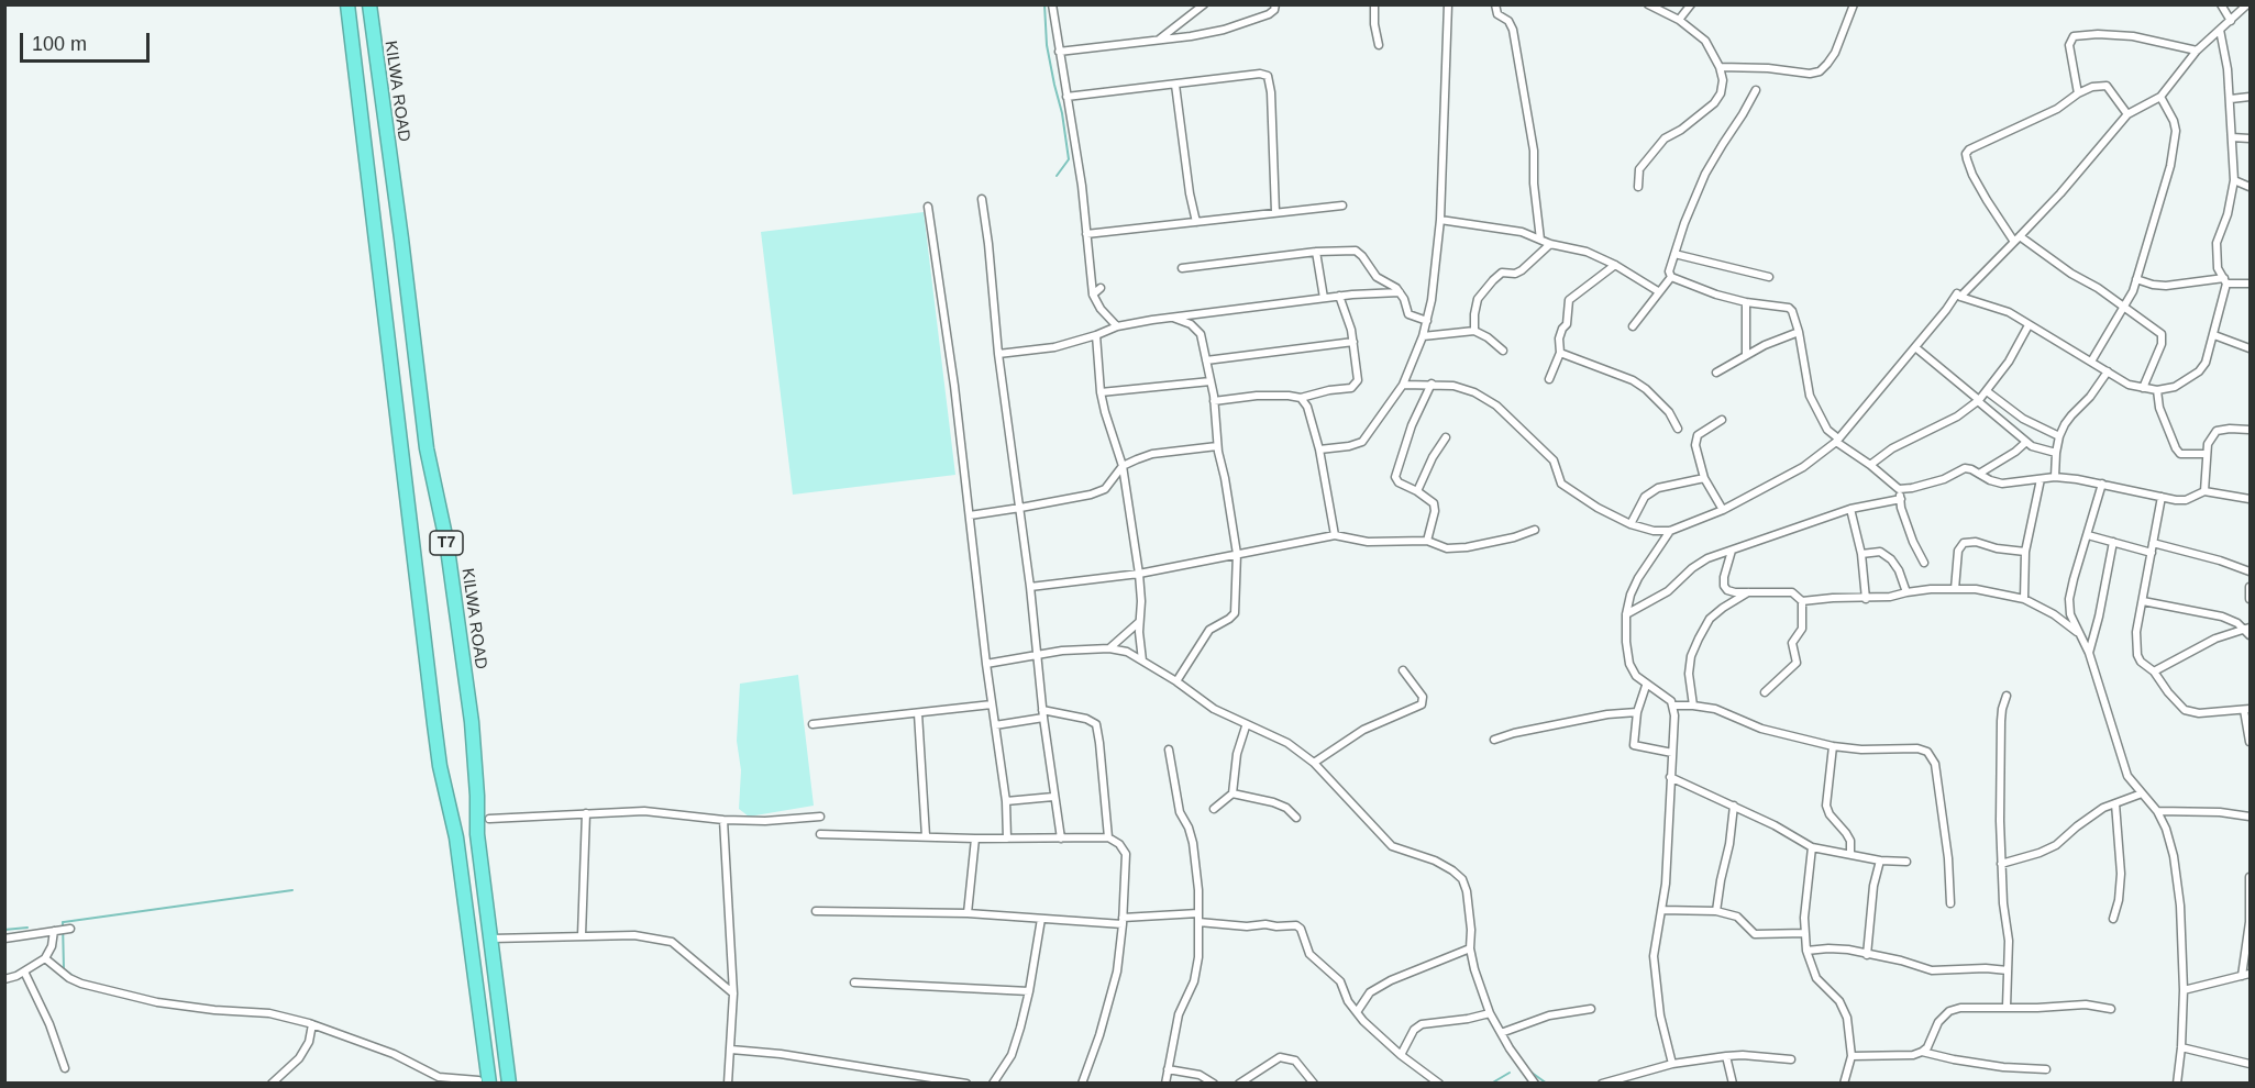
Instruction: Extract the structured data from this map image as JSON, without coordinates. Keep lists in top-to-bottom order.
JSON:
{
  "streets": {
    "highway": ["KILWA ROAD", "T7"]
  },
  "scale_bar": "100 m"
}
